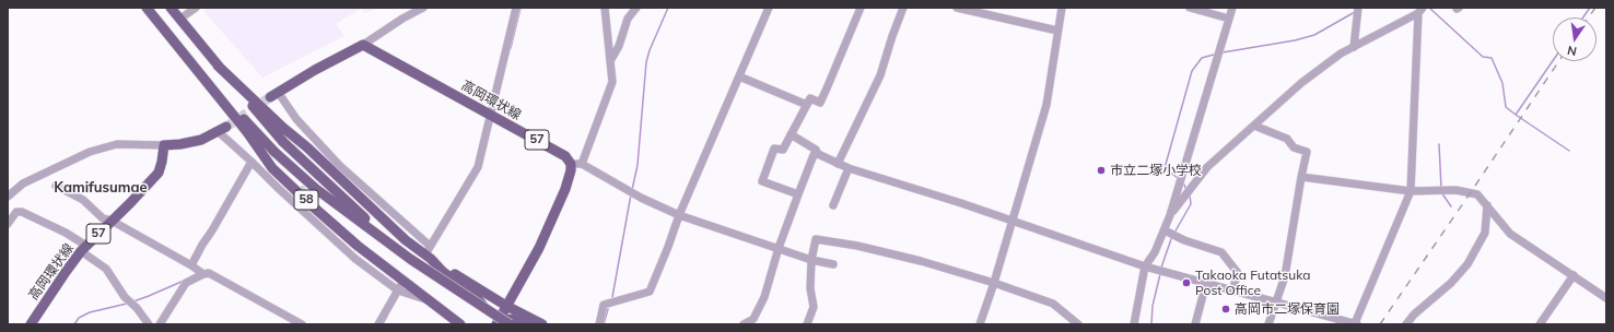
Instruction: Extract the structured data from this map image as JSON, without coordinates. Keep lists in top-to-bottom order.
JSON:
{
  "streets": {
    "main road": ["高岡環状線", "57", "58"]
  },
  "districts": ["Kamifusumae"],
  "places": ["市立二塚小学校", "Takaoka Futatsuka Post Office", "高岡市二塚保育園"],
  "north": "bottom"
}
